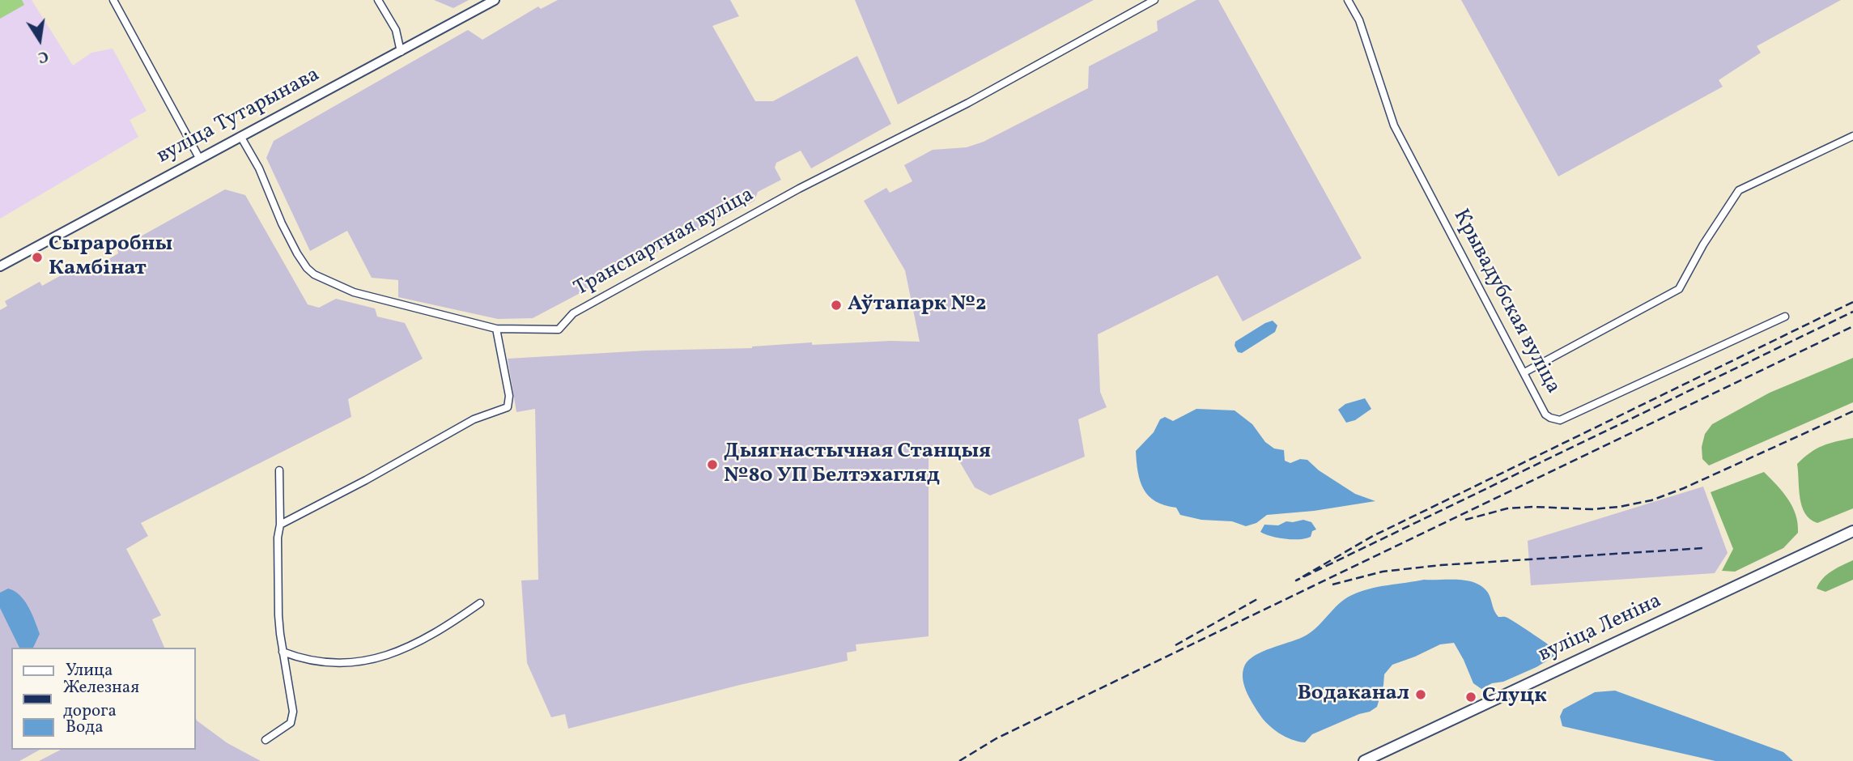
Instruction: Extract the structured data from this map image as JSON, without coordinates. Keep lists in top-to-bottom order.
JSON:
{
  "streets": {
    "main road": ["вуліца Леніна"],
    "street": ["вуліца Тутарынава", "Транспартная вуліца", "Крывадубская вуліца"]
  },
  "crossings": [
    ["вуліца Тутарынава", "Транспартная вуліца"]
  ],
  "places": [
    "Сыраробны Камбінат",
    "Аўтапарк №2",
    "Дыягнастычная Станцыя №80 УП Белтэхагляд",
    "Водаканал",
    "Слуцк"
  ],
  "legend": ["Улица", "Железная дорога", "Вода"],
  "north": "bottom"
}
